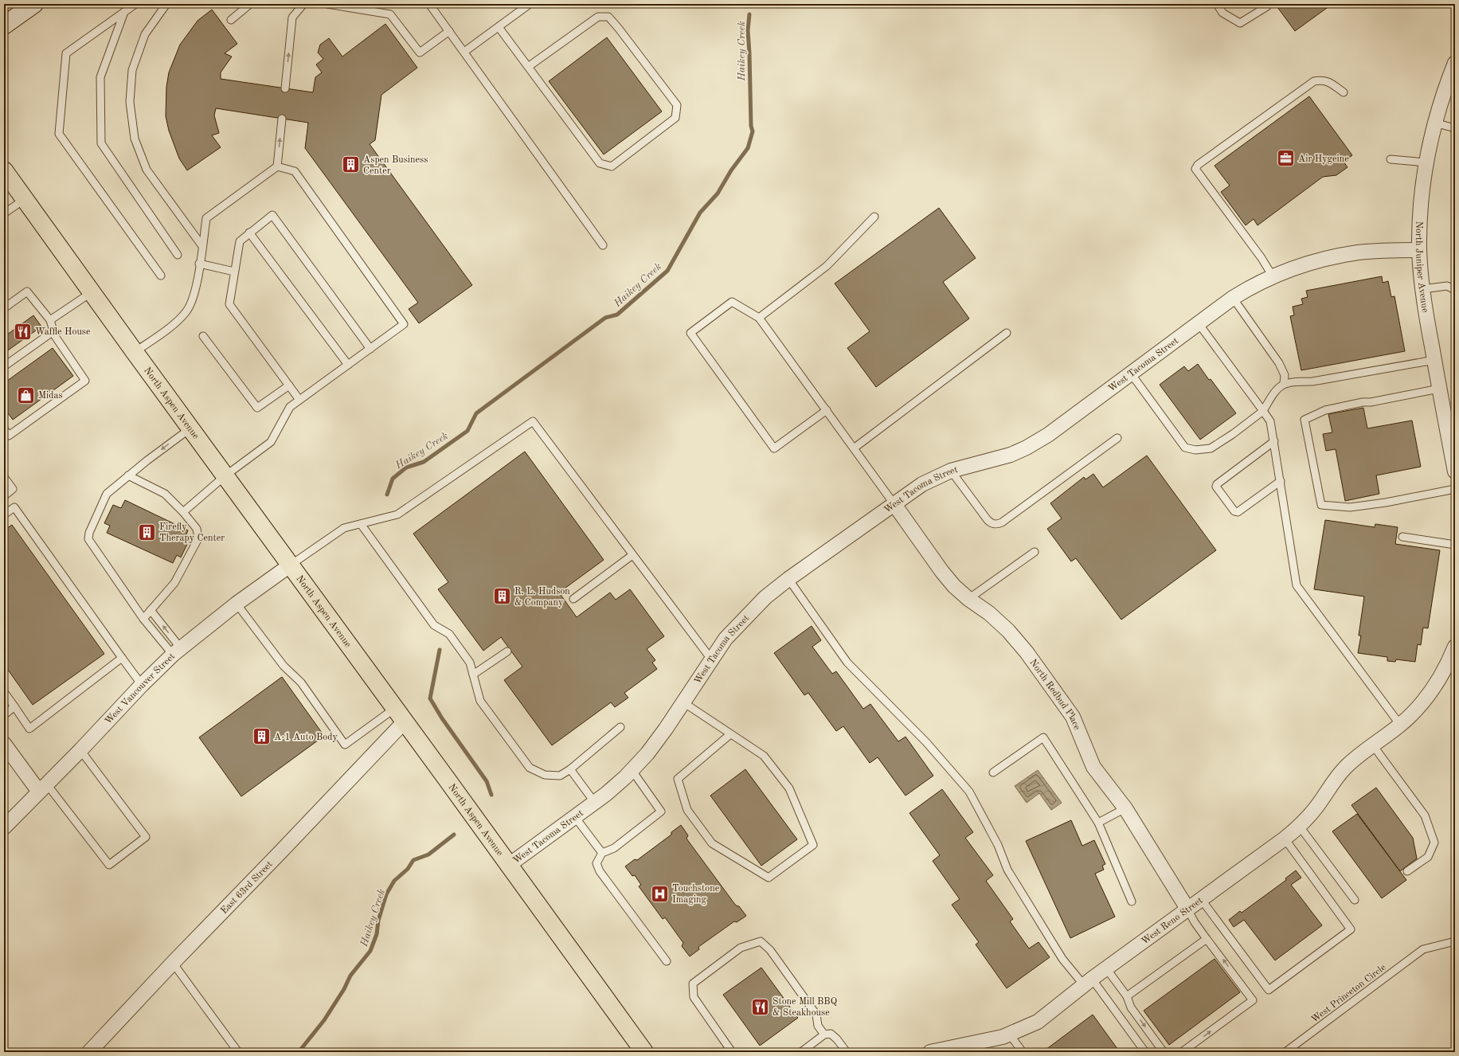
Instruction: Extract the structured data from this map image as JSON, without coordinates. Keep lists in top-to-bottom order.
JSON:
{
  "streets": {
    "main road": ["North Aspen Avenue"],
    "street": [
      "North Juniper Avenue",
      "West Tacoma Street",
      "West Vancouver Street",
      "North Redbud Place",
      "East 63rd Street",
      "West Reno Street"
    ],
    "lane": ["West Princeton Circle"]
  },
  "crossings": [
    ["North Juniper Avenue", "West Tacoma Street"],
    ["West Tacoma Street", "North Aspen Avenue"],
    ["West Tacoma Street", "North Redbud Place"],
    ["North Aspen Avenue", "West Vancouver Street"],
    ["North Aspen Avenue", "East 63rd Street"],
    ["North Redbud Place", "West Reno Street"]
  ],
  "water": ["Haikey Creek"],
  "places": {
    "office": ["Air Hygeine"],
    "building": [
      "Aspen Business Center",
      "Firefly Therapy Center",
      "R. L. Hudson & Company",
      "A-1 Auto Body"
    ],
    "restaurant": ["Waffle House", "Stone Mill BBQ & Steakhouse"],
    "shop": ["Midas"],
    "hospital": ["Touchstone Imaging"]
  }
}
